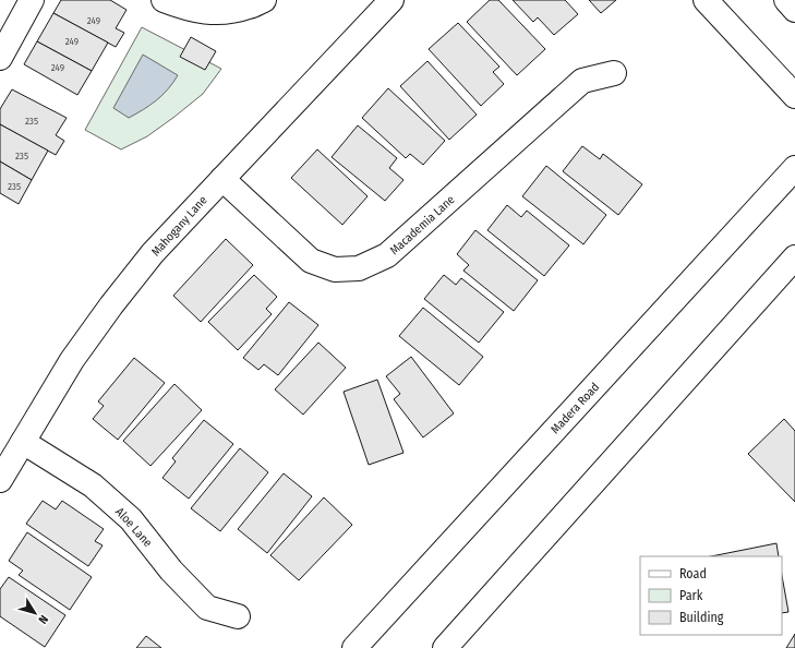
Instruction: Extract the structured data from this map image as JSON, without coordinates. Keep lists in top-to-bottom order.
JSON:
{
  "streets": {
    "street": [
      "Macademia Lane",
      "Mahogany Lane",
      "Madera Road",
      "Aloe Lane"
    ]
  },
  "crossings": [
    ["Macademia Lane", "Mahogany Lane"],
    ["Mahogany Lane", "Aloe Lane"]
  ],
  "house_numbers": [
    "249",
    "249",
    "249",
    "235",
    "235",
    "235"
  ],
  "legend": ["Road", "Park", "Building"],
  "north": "bottom right"
}
